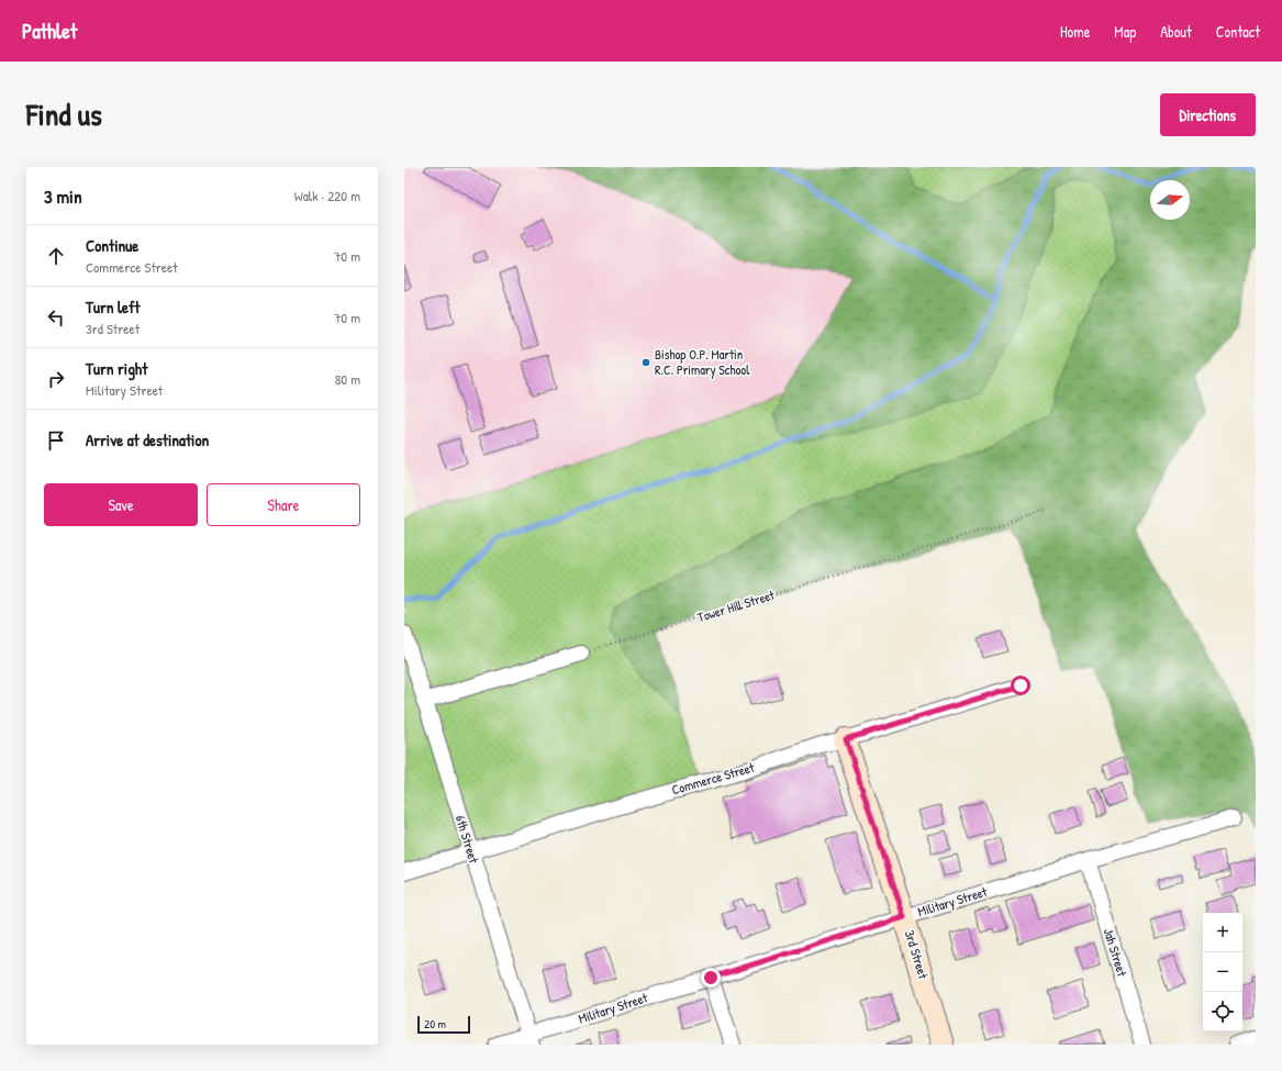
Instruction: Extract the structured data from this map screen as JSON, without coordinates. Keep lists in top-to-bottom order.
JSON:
{
  "streets": {
    "street": [
      "Commerce Street",
      "6th Street",
      "Military Street",
      "Jah Street",
      "3rd Street"
    ],
    "path": ["Tower Hill Street"]
  },
  "crossings": [
    ["Commerce Street", "6th Street"],
    ["Commerce Street", "3rd Street"],
    ["6th Street", "Military Street"],
    ["Military Street", "Jah Street"],
    ["Military Street", "3rd Street"]
  ],
  "places": ["Bishop O.P. Martin R.C. Primary School"],
  "scale_bar": "20 m",
  "north": "right",
  "page": {
    "header": "Pathlet",
    "nav": [
      "Home",
      "Map",
      "About",
      "Contact"
    ],
    "title": "Find us",
    "buttons": [
      "Directions",
      ["Save", "Share"]
    ],
    "heading": ["3 min", "Walk · 220 m"],
    "list": [
      ["Continue", "Commerce Street", "70 m"],
      ["Turn left", "3rd Street", "70 m"],
      ["Turn right", "Military Street", "80 m"],
      "Arrive at destination"
    ],
    "map_buttons": ["+", "−"],
    "scale": "20 m"
  }
}
